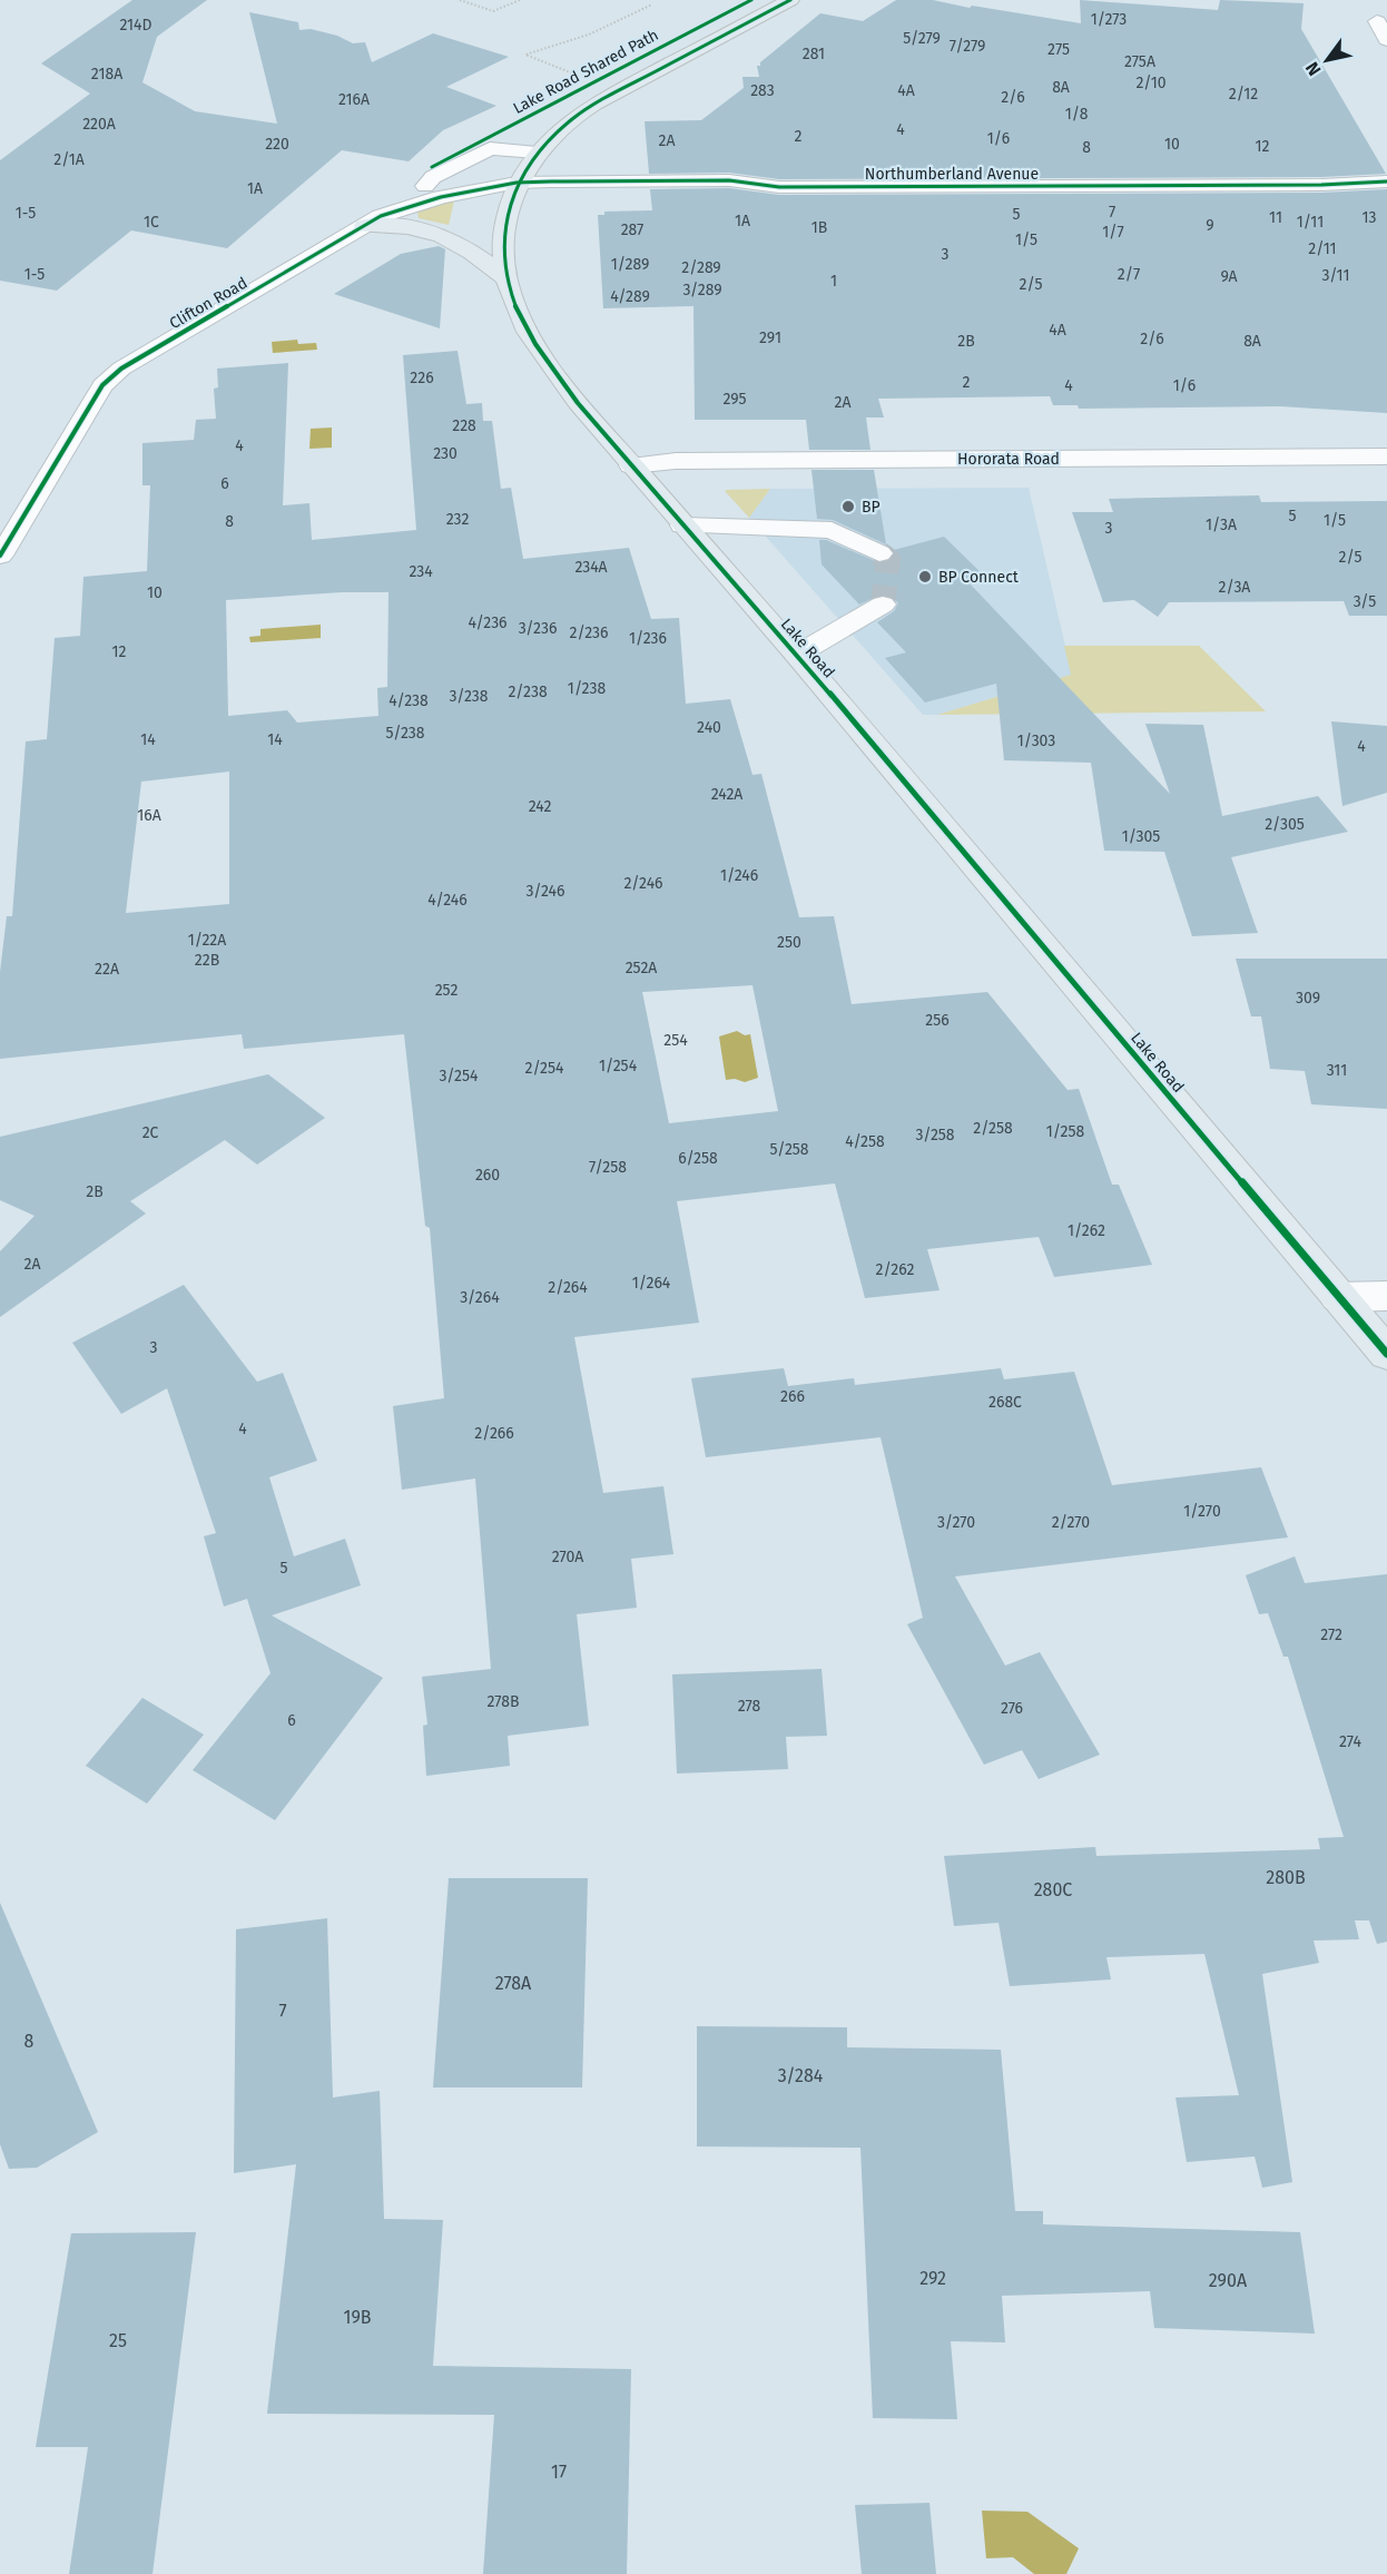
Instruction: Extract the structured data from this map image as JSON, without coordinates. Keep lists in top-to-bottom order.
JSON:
{
  "streets": {
    "main road": ["Lake Road"],
    "street": ["Northumberland Avenue", "Clifton Road", "Hororata Road"],
    "cycle path": ["Lake Road Shared Path"]
  },
  "crossings": [
    ["Northumberland Avenue", "Clifton Road"],
    ["Northumberland Avenue", "Lake Road"],
    ["Clifton Road", "Lake Road"],
    ["Hororata Road", "Lake Road"]
  ],
  "places": ["BP", "BP Connect"],
  "house_numbers": [
    "1/273",
    "214D",
    "5/279",
    "7/279",
    "275",
    "281",
    "275A",
    "218A",
    "2/10",
    "8A",
    "283",
    "4A",
    "2/12",
    "2/6",
    "216A",
    "1/8",
    "220A",
    "4",
    "2",
    "1/6",
    "2A",
    "220",
    "10",
    "12",
    "8",
    "2/1A",
    "1A",
    "7",
    "1-5",
    "5",
    "11",
    "13",
    "1A",
    "1C",
    "1/11",
    "9",
    "1B",
    "287",
    "1/7",
    "1/5",
    "2/11",
    "3",
    "1/289",
    "2/289",
    "1-5",
    "2/7",
    "3/11",
    "9A",
    "1",
    "2/5",
    "3/289",
    "4/289",
    "4A",
    "291",
    "2/6",
    "2B",
    "8A",
    "226",
    "2",
    "4",
    "1/6",
    "295",
    "2A",
    "228",
    "4",
    "230",
    "6",
    "5",
    "232",
    "1/5",
    "8",
    "1/3A",
    "3",
    "2/5",
    "234A",
    "234",
    "2/3A",
    "10",
    "3/5",
    "4/236",
    "3/236",
    "2/236",
    "1/236",
    "12",
    "1/238",
    "2/238",
    "3/238",
    "4/238",
    "240",
    "5/238",
    "14",
    "14",
    "1/303",
    "4",
    "242A",
    "242",
    "16A",
    "2/305",
    "1/305",
    "1/246",
    "2/246",
    "3/246",
    "4/246",
    "1/22A",
    "250",
    "22B",
    "252A",
    "22A",
    "252",
    "309",
    "256",
    "254",
    "1/254",
    "2/254",
    "311",
    "3/254",
    "2/258",
    "1/258",
    "2C",
    "3/258",
    "4/258",
    "5/258",
    "6/258",
    "7/258",
    "260",
    "2B",
    "1/262",
    "2A",
    "2/262",
    "1/264",
    "2/264",
    "3/264",
    "3",
    "266",
    "268C",
    "4",
    "2/266",
    "1/270",
    "3/270",
    "2/270",
    "270A",
    "5",
    "272",
    "278B",
    "278",
    "276",
    "6",
    "274",
    "280B",
    "280C",
    "278A",
    "7",
    "8",
    "3/284",
    "292",
    "290A",
    "19B",
    "25",
    "17"
  ],
  "north": "bottom left"
}
